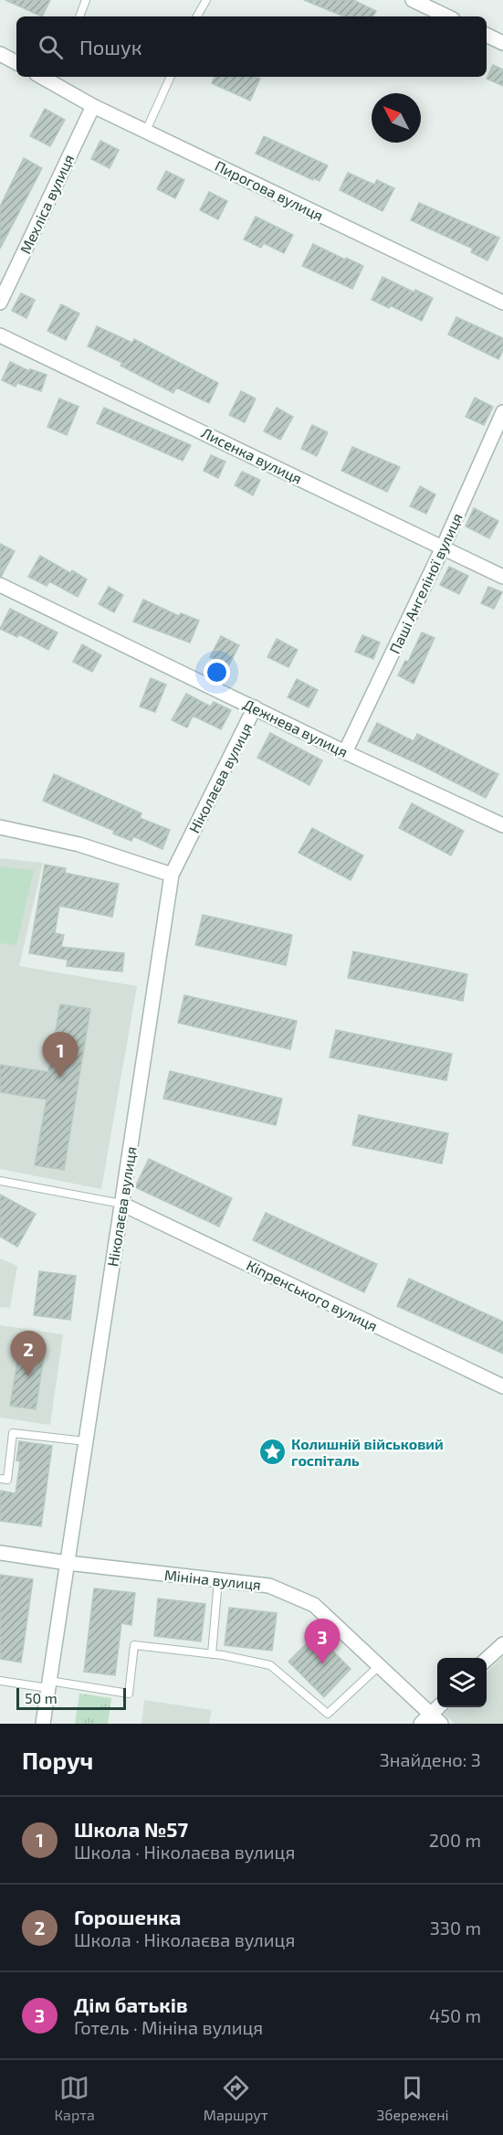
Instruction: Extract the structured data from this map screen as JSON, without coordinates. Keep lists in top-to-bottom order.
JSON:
{
  "streets": {
    "street": [
      "Пирогова вулиця",
      "Мехліса вулиця",
      "Лисенка вулиця",
      "Паші Ангеліної вулиця",
      "Дежнева вулиця",
      "Ніколаєва вулиця",
      "Кіпренського вулиця",
      "Мініна вулиця"
    ]
  },
  "crossings": [
    ["Пирогова вулиця", "Мехліса вулиця"],
    ["Лисенка вулиця", "Паші Ангеліної вулиця"],
    ["Паші Ангеліної вулиця", "Дежнева вулиця"],
    ["Дежнева вулиця", "Ніколаєва вулиця"],
    ["Ніколаєва вулиця", "Кіпренського вулиця"],
    ["Ніколаєва вулиця", "Мініна вулиця"]
  ],
  "places": {
    "place": ["Колишній військовий госпіталь"]
  },
  "scale_bar": "50 m",
  "north": "top left",
  "page": {
    "search": "Пошук",
    "pins": ["1", "2", "3"],
    "scale": "50 m",
    "heading": ["Поруч", "Знайдено: 3"],
    "list": [
      {
        "mark": "1",
        "name": "Школа №57",
        "note": "Школа · Ніколаєва вулиця",
        "value": "200 m"
      },
      {
        "mark": "2",
        "name": "Горошенка",
        "note": "Школа · Ніколаєва вулиця",
        "value": "330 m"
      },
      {
        "mark": "3",
        "name": "Дім батьків",
        "note": "Готель · Мініна вулиця",
        "value": "450 m"
      }
    ],
    "nav": ["Карта", "Маршрут", "Збережені"]
  }
}
